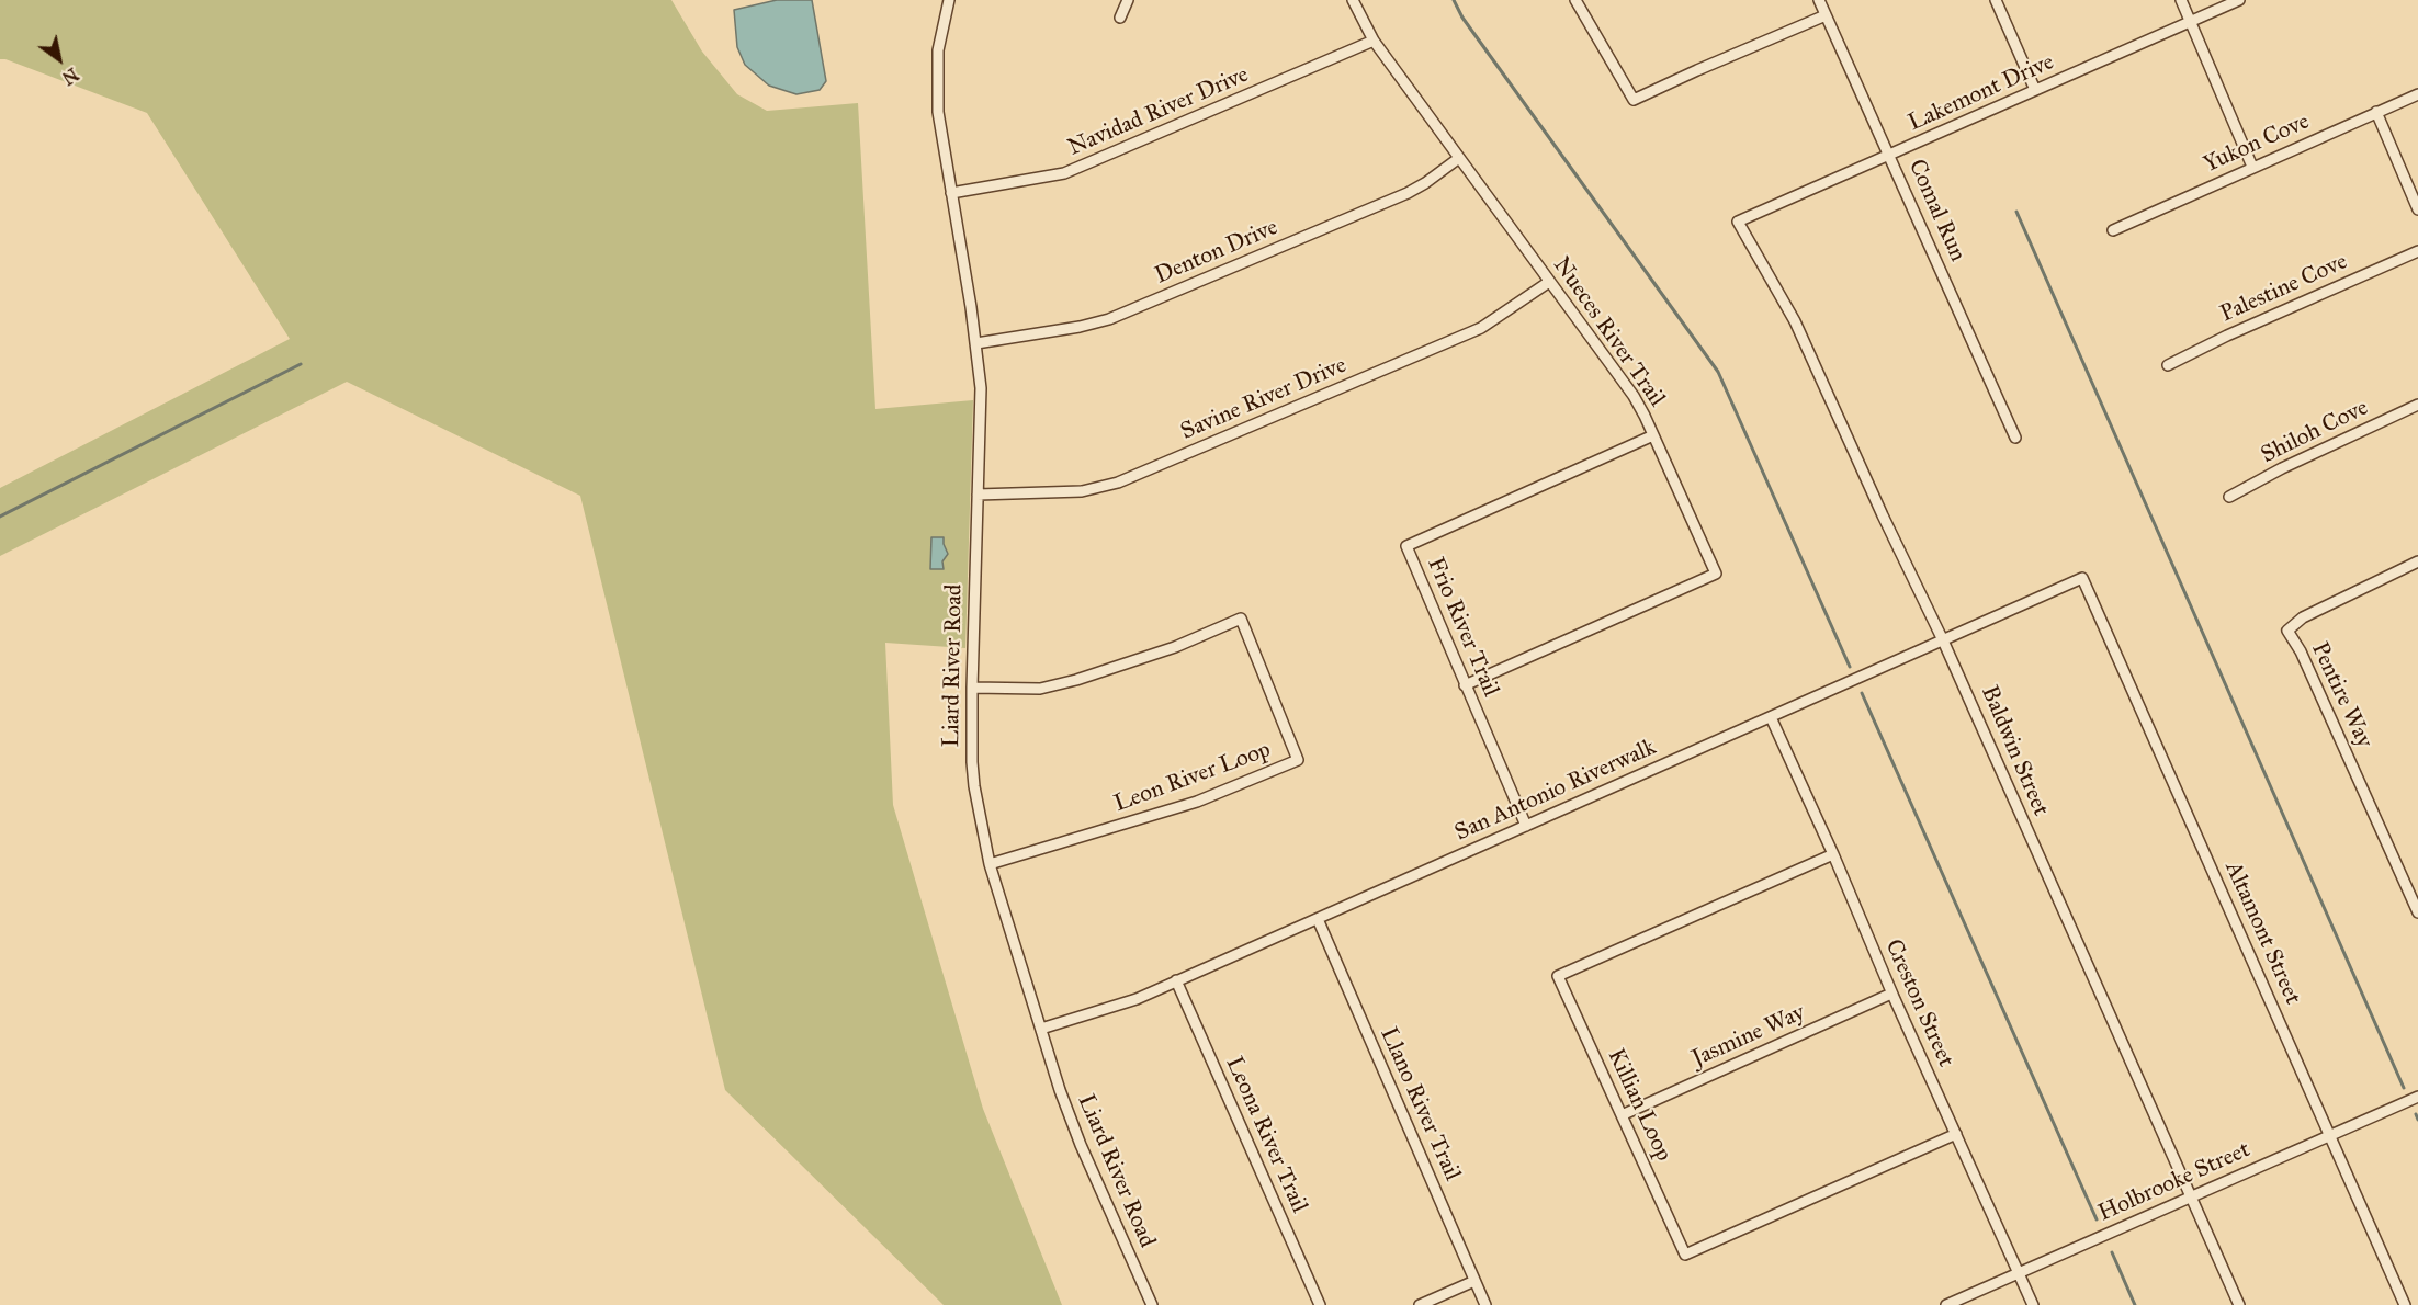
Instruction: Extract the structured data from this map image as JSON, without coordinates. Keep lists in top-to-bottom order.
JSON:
{
  "streets": {
    "street": [
      "Lakemont Drive",
      "Navidad River Drive",
      "Yukon Cove",
      "Comal Run",
      "Denton Drive",
      "Palestine Cove",
      "Nueces River Trail",
      "Savine River Drive",
      "Shiloh Cove",
      "Frio River Trail",
      "Liard River Road",
      "Pentire Way",
      "Baldwin Street",
      "Leon River Loop",
      "San Antonio Riverwalk",
      "Altamont Street",
      "Creston Street",
      "Jasmine Way",
      "Llano River Trail",
      "Killian Loop",
      "Leona River Trail",
      "Holbrooke Street"
    ]
  },
  "crossings": [
    ["Lakemont Drive", "Comal Run"],
    ["Lakemont Drive", "Baldwin Street"],
    ["Navidad River Drive", "Nueces River Trail"],
    ["Navidad River Drive", "Liard River Road"],
    ["Denton Drive", "Nueces River Trail"],
    ["Denton Drive", "Liard River Road"],
    ["Nueces River Trail", "Savine River Drive"],
    ["Nueces River Trail", "Frio River Trail"],
    ["Savine River Drive", "Liard River Road"],
    ["Frio River Trail", "San Antonio Riverwalk"],
    ["Liard River Road", "Leon River Loop"],
    ["Liard River Road", "San Antonio Riverwalk"],
    ["Baldwin Street", "San Antonio Riverwalk"],
    ["Baldwin Street", "Holbrooke Street"],
    ["San Antonio Riverwalk", "Altamont Street"],
    ["San Antonio Riverwalk", "Creston Street"],
    ["San Antonio Riverwalk", "Llano River Trail"],
    ["San Antonio Riverwalk", "Leona River Trail"],
    ["Altamont Street", "Holbrooke Street"],
    ["Creston Street", "Jasmine Way"],
    ["Creston Street", "Killian Loop"],
    ["Creston Street", "Holbrooke Street"],
    ["Jasmine Way", "Killian Loop"]
  ],
  "north": "bottom right"
}
